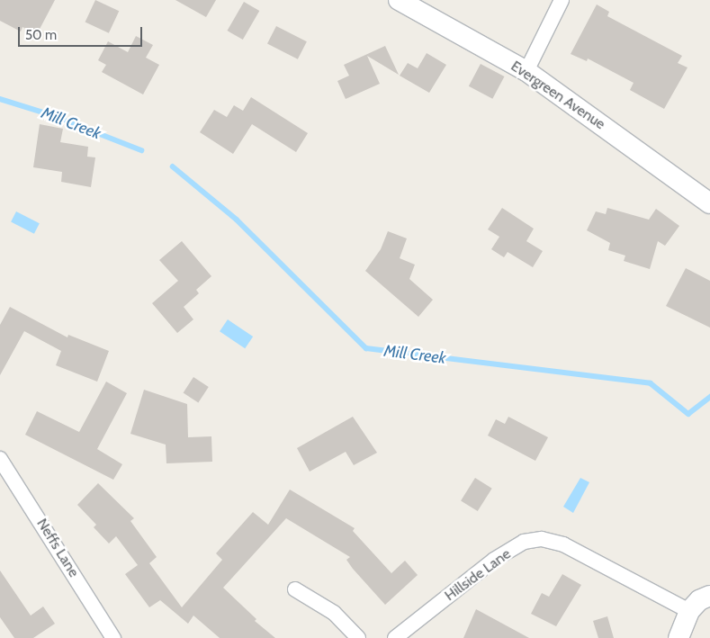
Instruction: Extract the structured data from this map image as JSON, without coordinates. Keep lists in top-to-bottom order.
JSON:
{
  "streets": {
    "street": ["Evergreen Avenue", "Neffs Lane", "Hillside Lane"]
  },
  "water": ["Mill Creek"],
  "scale_bar": "50 m"
}
